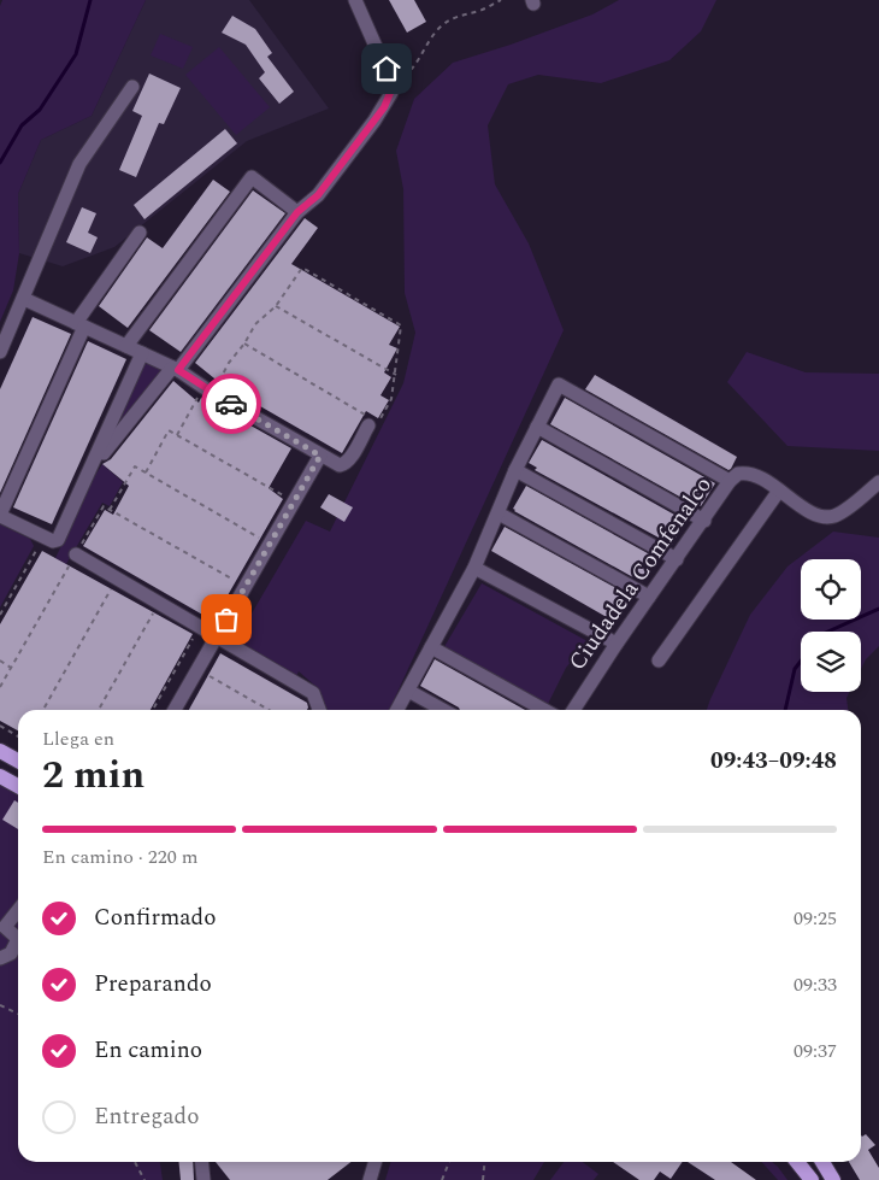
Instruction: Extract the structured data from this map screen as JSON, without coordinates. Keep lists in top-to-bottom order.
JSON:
{
  "streets": {
    "street": ["Ciudadela Comfenalco"]
  },
  "page": {
    "heading": ["2 min", "Llega en", "09:43–09:48"],
    "bar": "En camino · 220 m",
    "list": [
      ["Confirmado", "09:25"],
      ["Preparando", "09:33"],
      ["En camino", "09:37"],
      "Entregado"
    ]
  }
}
